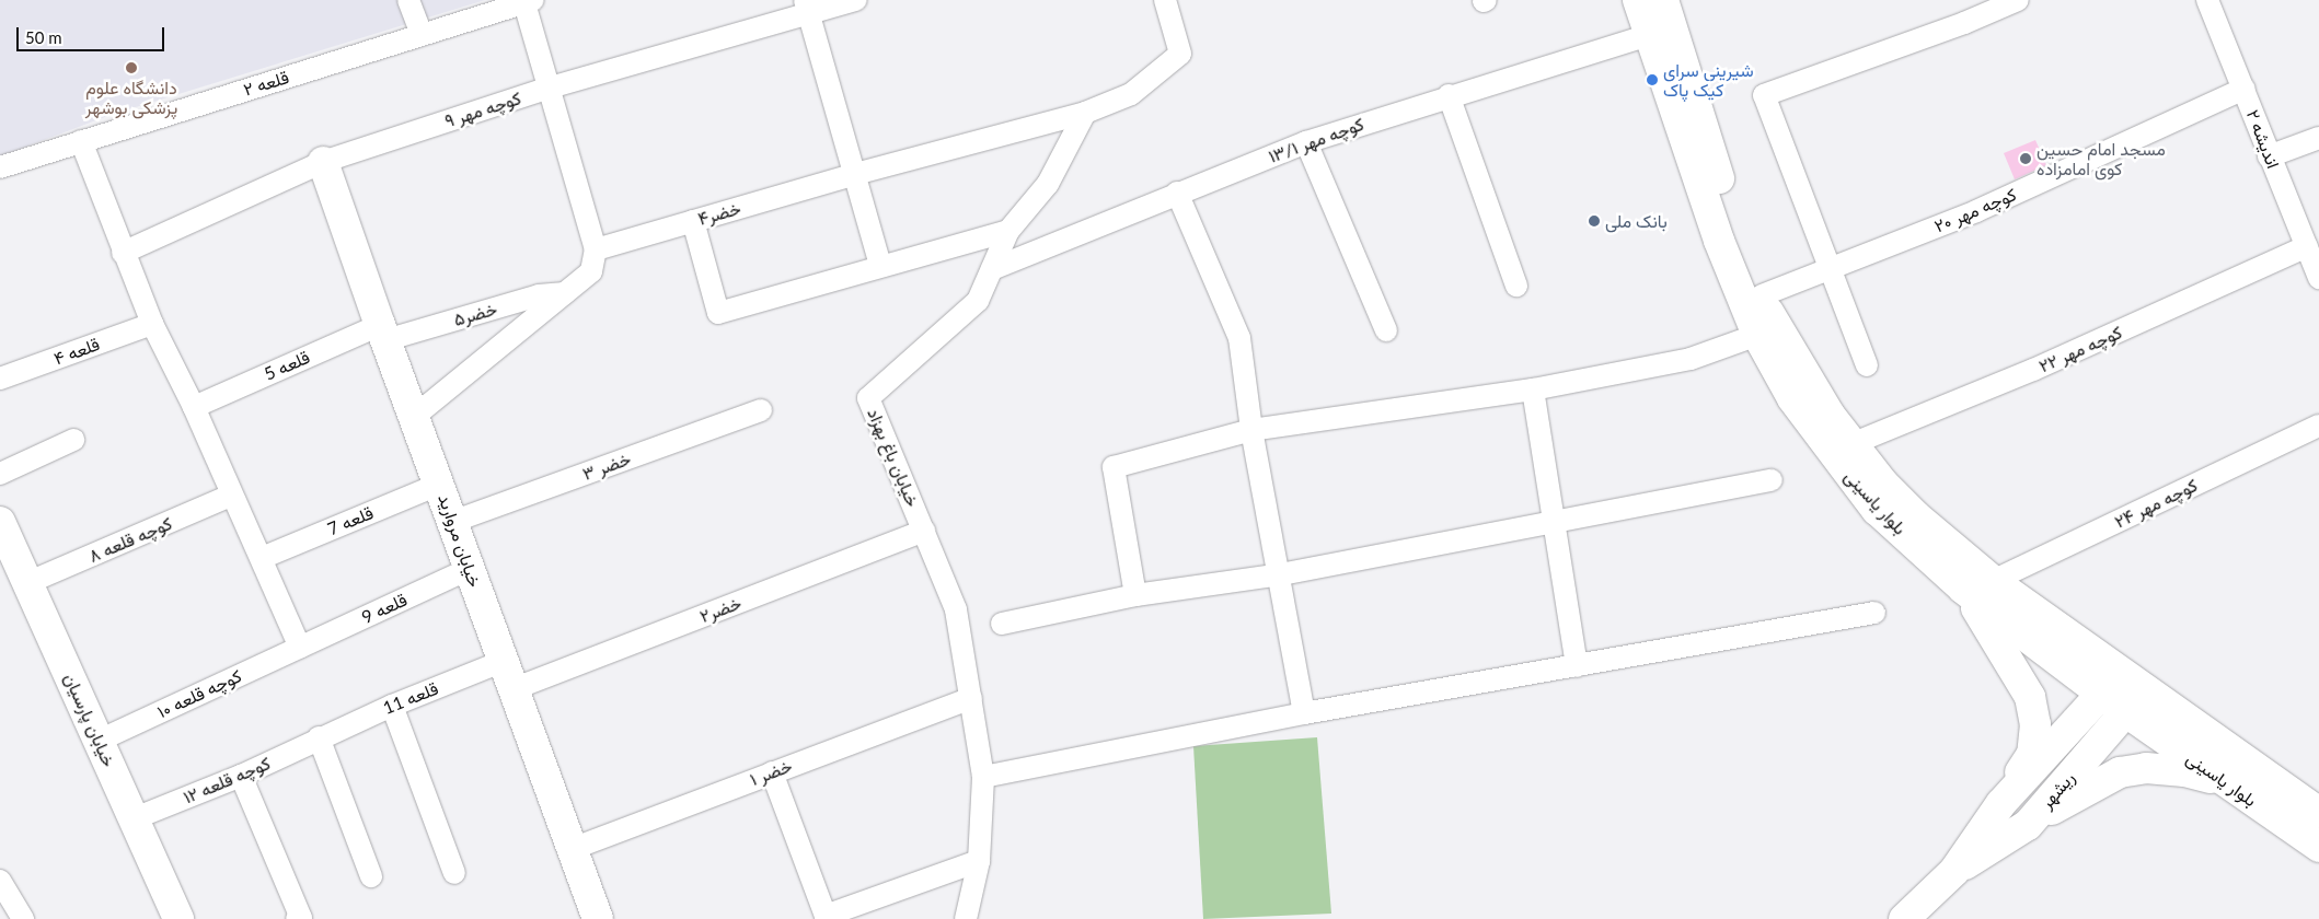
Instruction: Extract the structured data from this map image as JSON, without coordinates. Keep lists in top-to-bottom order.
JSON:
{
  "streets": {
    "main road": [
      "بلوار یاسینی",
      "خیابان مروارید",
      "خیابان پارسیان",
      "ریشهر"
    ],
    "street": [
      "قلعه ۲",
      "کوچه مهر ۹",
      "اندیشه ۲",
      "کوچه مهر ۱۳/۱",
      "کوچه مهر ۲۰",
      "خضر۴",
      "خضر۵",
      "کوچه مهر ۲۲",
      "قلعه ۴",
      "قلعه 5",
      "خیابان باغ بهزاد",
      "خضر ۳",
      "کوچه مهر ۲۴",
      "قلعه 7",
      "کوچه قلعه ۸",
      "قلعه 9",
      "خضر۲",
      "کوچه قلعه ۱۰",
      "قلعه 11",
      "خضر ۱",
      "کوچه قلعه ۱۲"
    ]
  },
  "crossings": [
    ["کوچه مهر ۹", "خیابان مروارید"],
    ["اندیشه ۲", "کوچه مهر ۲۰"],
    ["اندیشه ۲", "کوچه مهر ۲۲"],
    ["کوچه مهر ۱۳/۱", "خیابان باغ بهزاد"],
    ["کوچه مهر ۱۳/۱", "بلوار یاسینی"],
    ["کوچه مهر ۲۰", "بلوار یاسینی"],
    ["خضر۴", "خیابان باغ بهزاد"],
    ["خضر۵", "قلعه 5"],
    ["خضر۵", "خیابان مروارید"],
    ["کوچه مهر ۲۲", "بلوار یاسینی"],
    ["قلعه 5", "خیابان مروارید"],
    ["خیابان باغ بهزاد", "خضر۲"],
    ["خیابان باغ بهزاد", "خضر ۱"],
    ["خضر ۳", "خیابان مروارید"],
    ["بلوار یاسینی", "کوچه مهر ۲۴"],
    ["بلوار یاسینی", "ریشهر"],
    ["قلعه 7", "خیابان مروارید"],
    ["کوچه قلعه ۸", "خیابان پارسیان"],
    ["خیابان مروارید", "قلعه 9"],
    ["خیابان مروارید", "خضر۲"],
    ["خیابان مروارید", "قلعه 11"],
    ["خیابان مروارید", "خضر ۱"],
    ["قلعه 9", "کوچه قلعه ۱۰"],
    ["کوچه قلعه ۱۰", "خیابان پارسیان"],
    ["قلعه 11", "کوچه قلعه ۱۲"],
    ["خیابان پارسیان", "کوچه قلعه ۱۲"]
  ],
  "places": [
    "دانشگاه علوم پزشکی بوشهر",
    "شیرینی سرای کیک پاک",
    "مسجد امام حسین کوی امامزاده",
    "بانک ملی"
  ],
  "scale_bar": "50 m"
}
